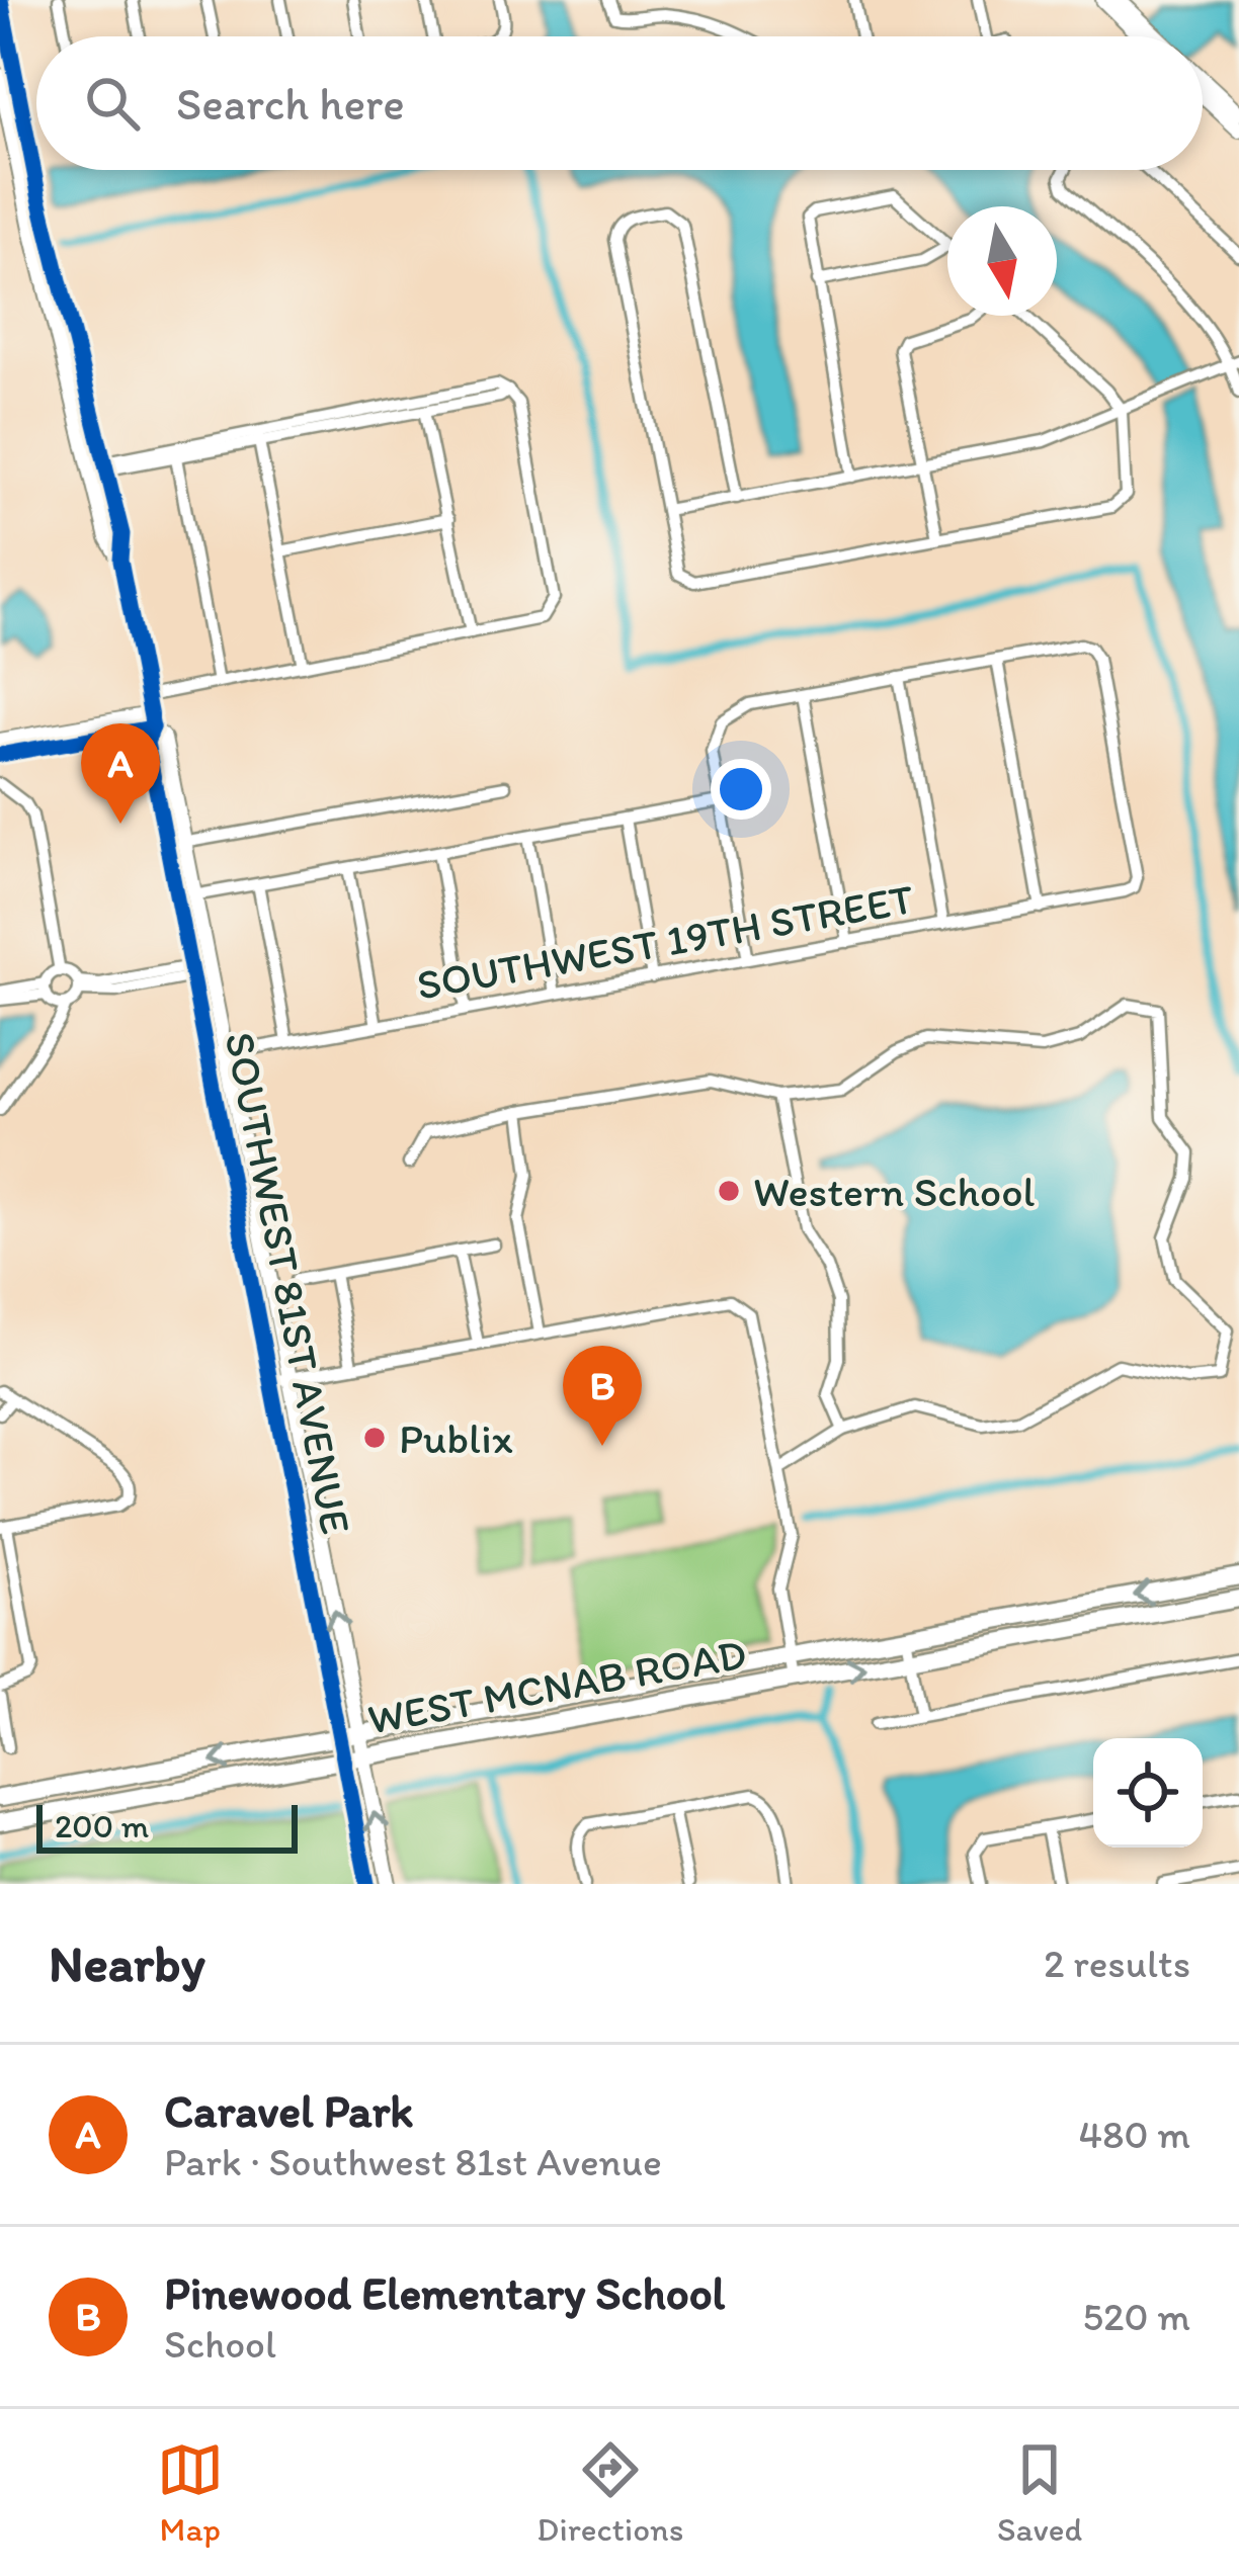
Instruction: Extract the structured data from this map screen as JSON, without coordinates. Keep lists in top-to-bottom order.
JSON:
{
  "streets": {
    "main road": ["WEST MCNAB ROAD"],
    "street": ["SOUTHWEST 19TH STREET", "SOUTHWEST 81ST AVENUE"]
  },
  "crossings": [
    ["SOUTHWEST 19TH STREET", "SOUTHWEST 81ST AVENUE"],
    ["SOUTHWEST 81ST AVENUE", "WEST MCNAB ROAD"]
  ],
  "places": ["Western School", "Publix"],
  "scale_bar": "200 m",
  "north": "bottom",
  "page": {
    "search": "Search here",
    "pins": ["A", "B"],
    "scale": "200 m",
    "heading": ["Nearby", "2 results"],
    "list": [
      {
        "mark": "A",
        "name": "Caravel Park",
        "note": "Park · Southwest 81st Avenue",
        "value": "480 m"
      },
      {
        "mark": "B",
        "name": "Pinewood Elementary School",
        "note": "School",
        "value": "520 m"
      }
    ],
    "nav": ["Map", "Directions", "Saved"]
  }
}
